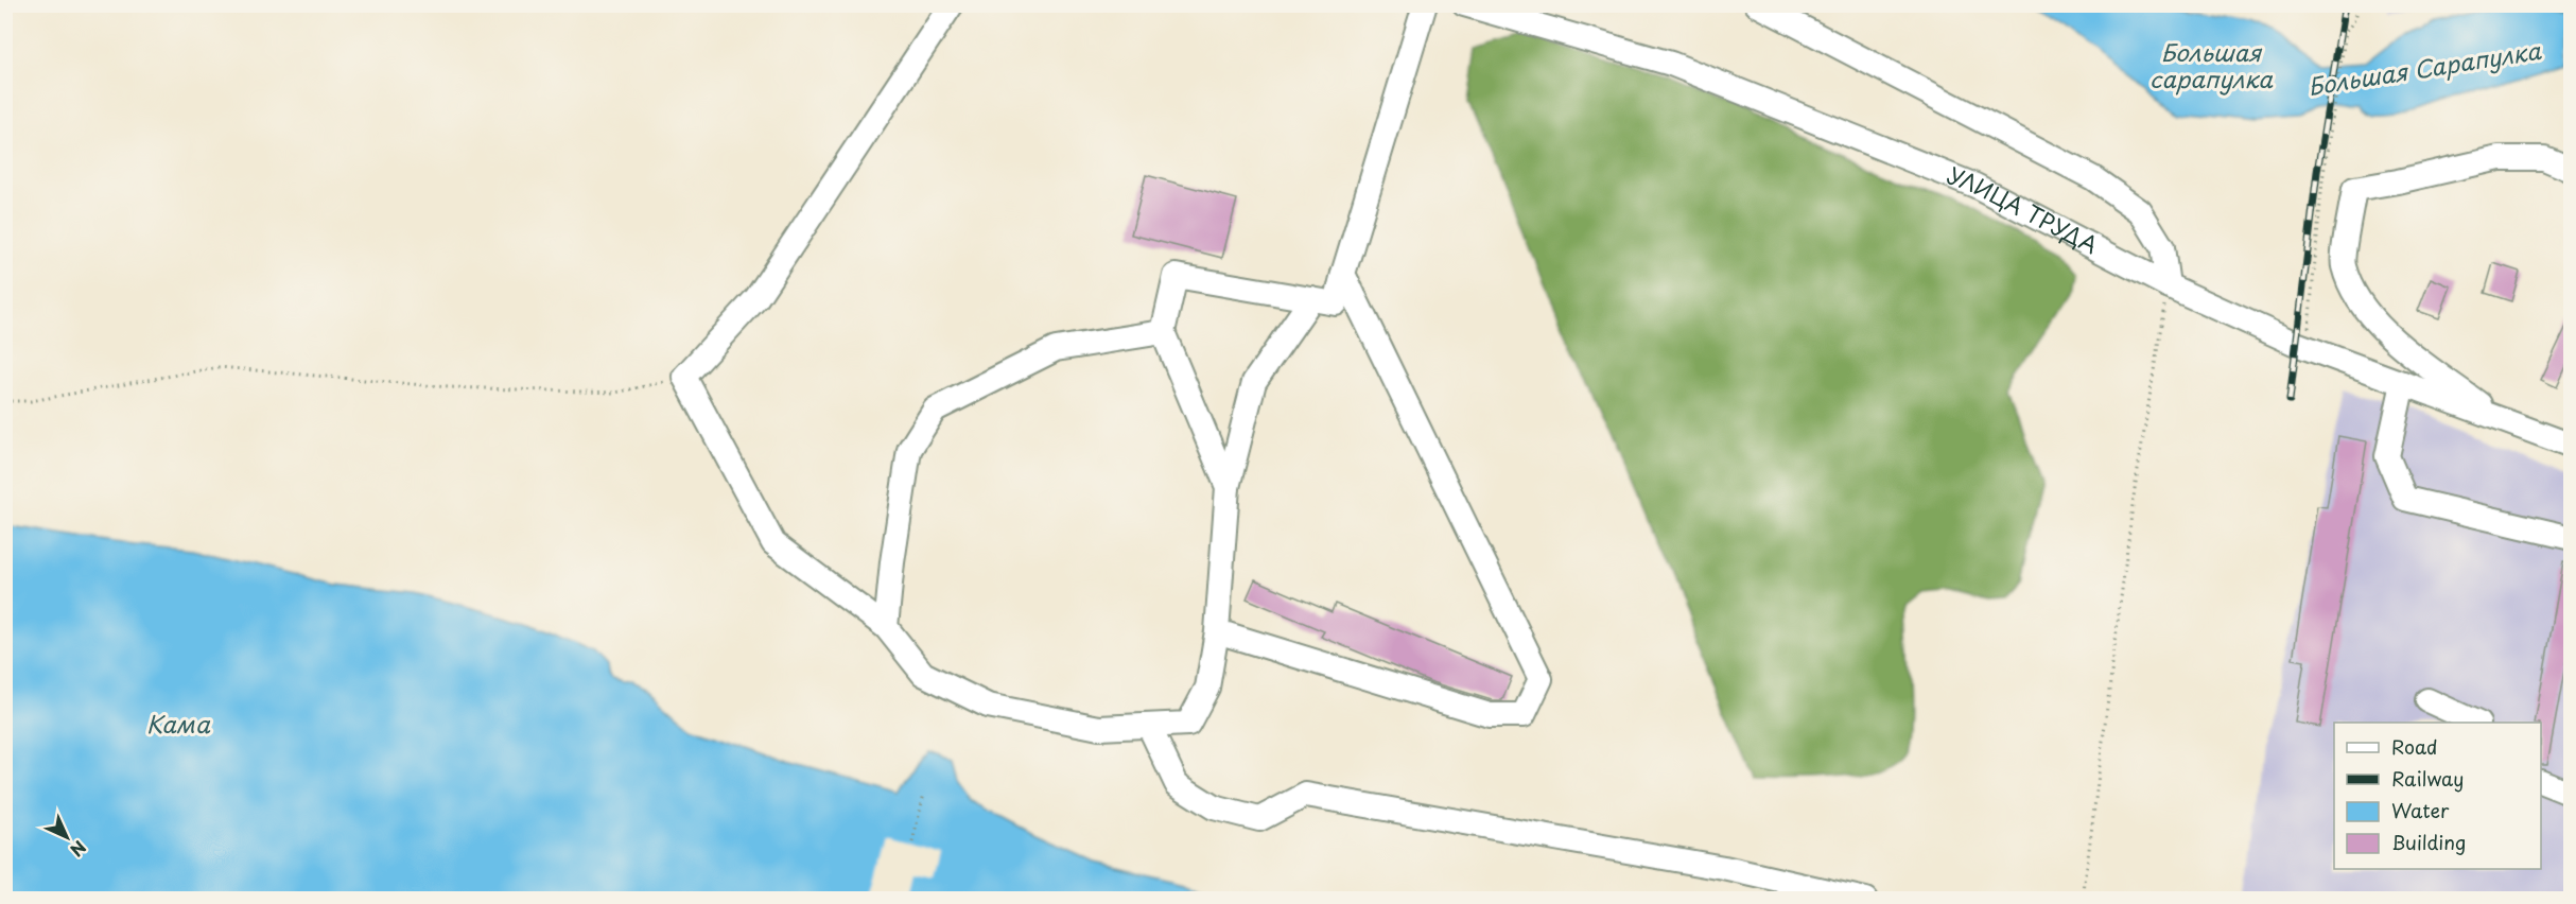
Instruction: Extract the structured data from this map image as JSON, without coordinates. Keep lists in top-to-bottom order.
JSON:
{
  "streets": {
    "street": ["УЛИЦА ТРУДА"]
  },
  "water": ["Большая сарапулка", "Большая Сарапулка", "Кама"],
  "legend": [
    "Road",
    "Railway",
    "Water",
    "Building"
  ],
  "north": "bottom right"
}
